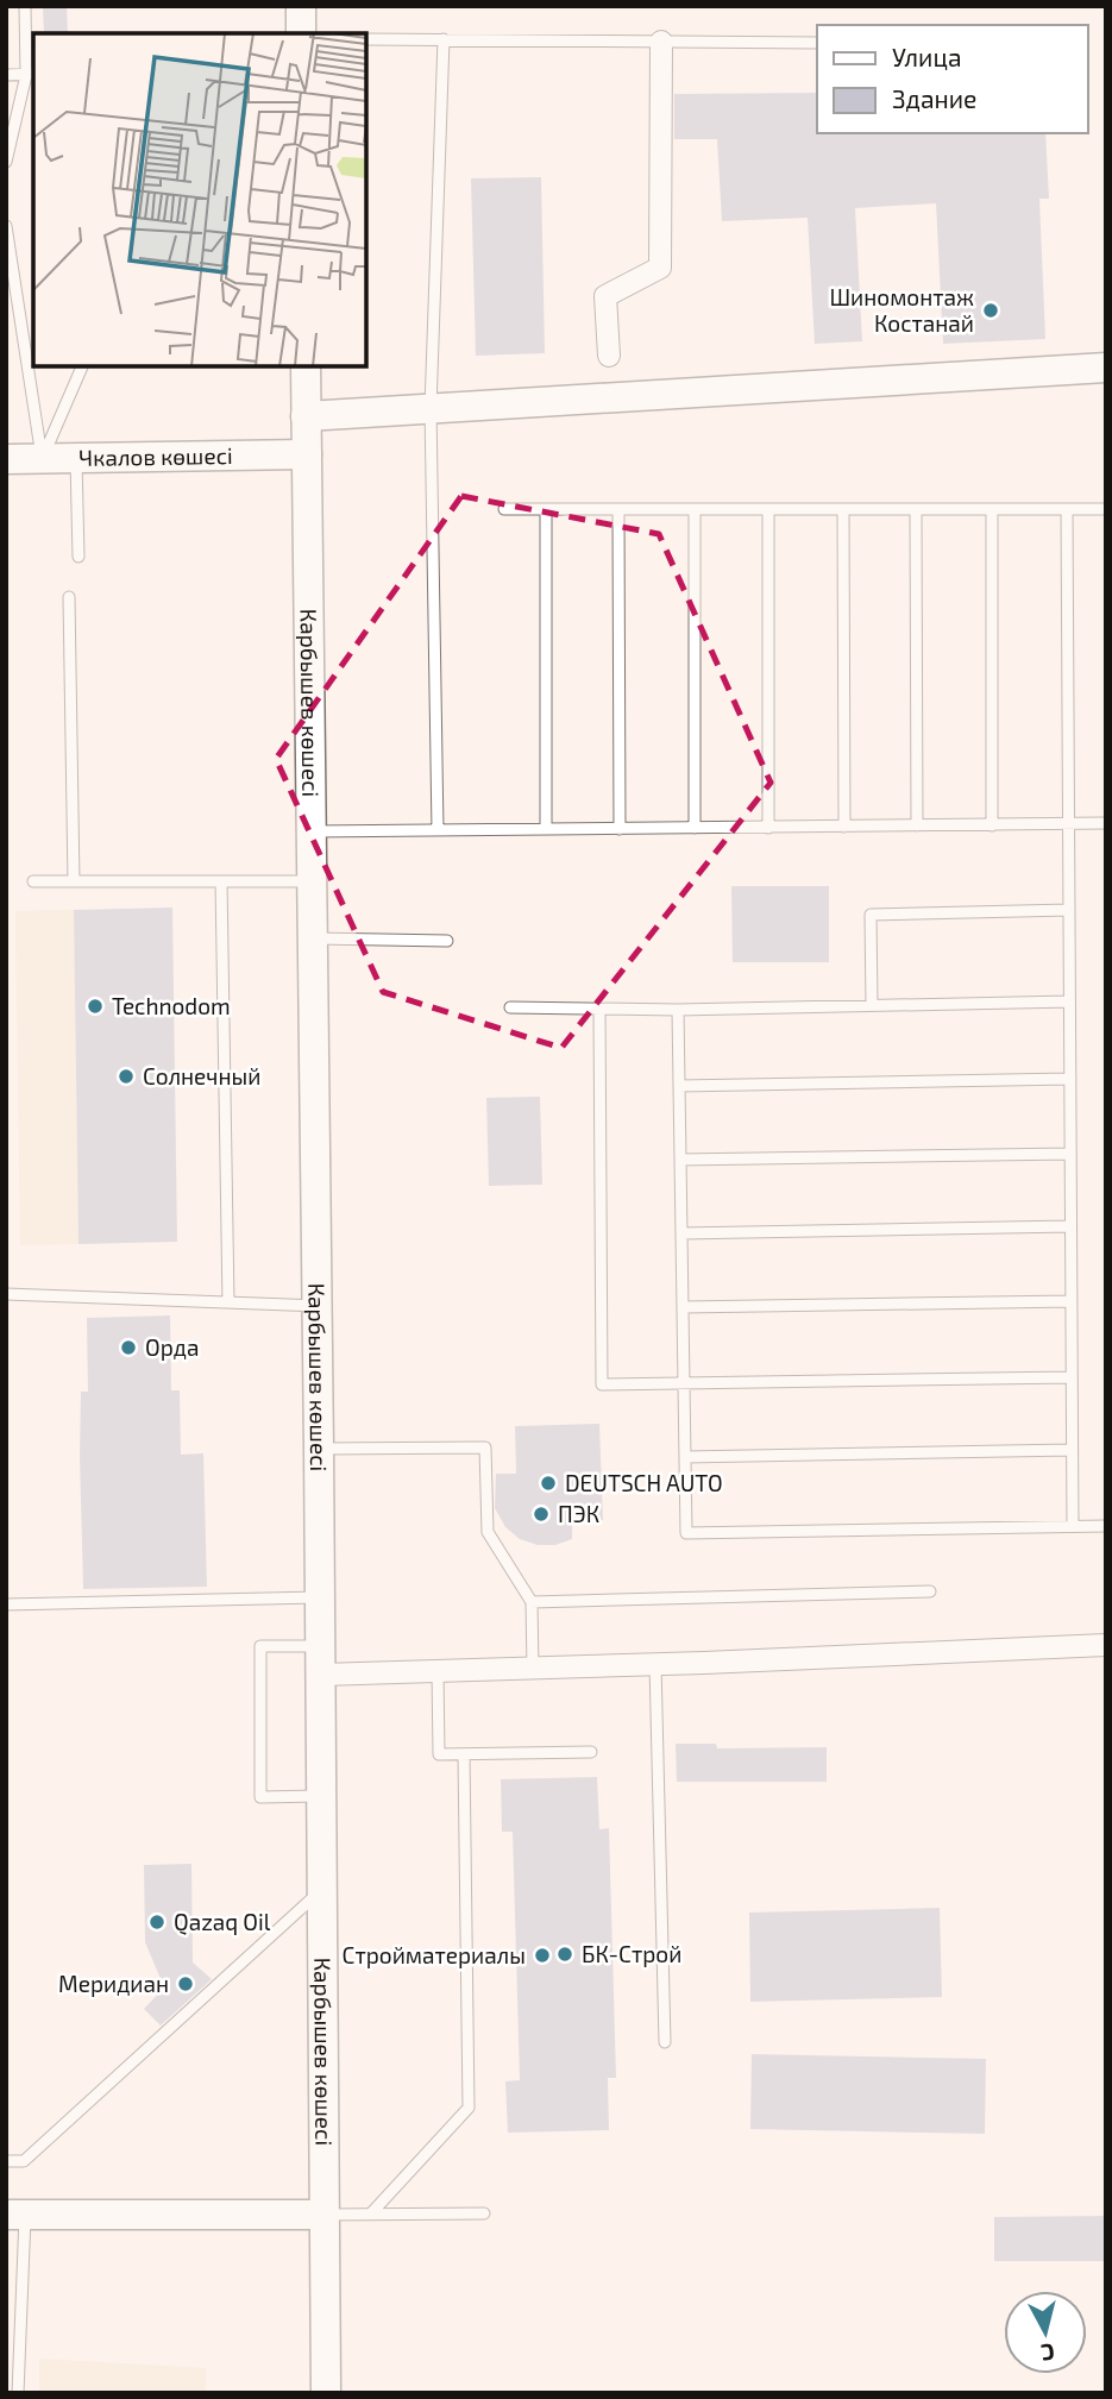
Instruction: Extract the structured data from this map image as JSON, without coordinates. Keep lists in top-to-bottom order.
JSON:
{
  "streets": {
    "main road": ["Чкалов көшесі", "Карбышев көшесі"]
  },
  "crossings": [
    ["Чкалов көшесі", "Карбышев көшесі"]
  ],
  "places": [
    "Шиномонтаж Костанай",
    "Technodom",
    "Солнечный",
    "Орда",
    "DEUTSCH AUTO",
    "ПЭК",
    "Qazaq Oil",
    "БК-Строй",
    "Стройматериалы",
    "Меридиан"
  ],
  "legend": ["Улица", "Здание"],
  "north": "bottom"
}
